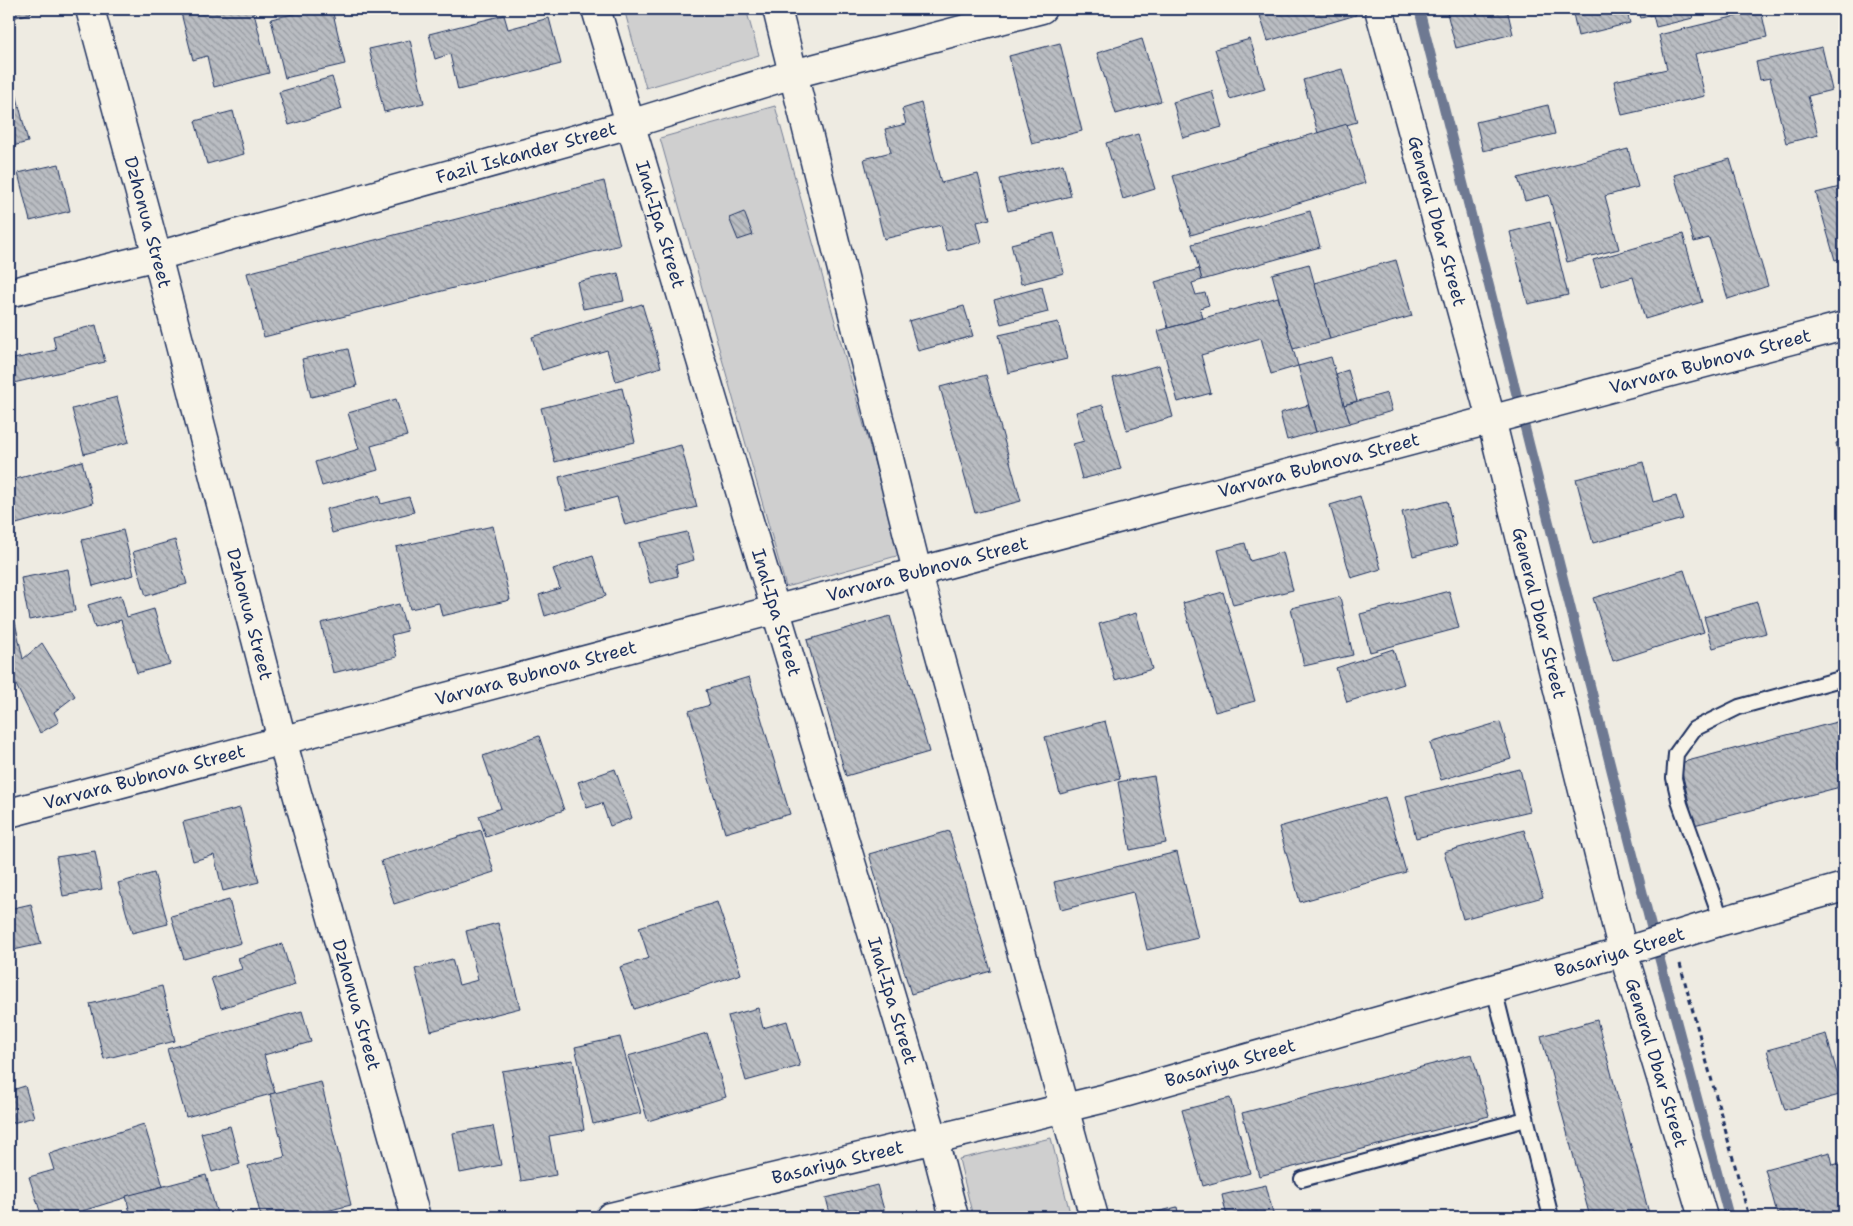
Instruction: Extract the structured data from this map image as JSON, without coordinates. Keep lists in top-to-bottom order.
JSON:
{
  "streets": {
    "street": [
      "Fazil Iskander Street",
      "Dzhonua Street",
      "General Dbar Street",
      "Inal-Ipa Street",
      "Varvara Bubnova Street",
      "Basariya Street"
    ]
  },
  "crossings": [
    ["Fazil Iskander Street", "Dzhonua Street"],
    ["Fazil Iskander Street", "Inal-Ipa Street"],
    ["Dzhonua Street", "Varvara Bubnova Street"],
    ["General Dbar Street", "Varvara Bubnova Street"],
    ["General Dbar Street", "Basariya Street"],
    ["Inal-Ipa Street", "Varvara Bubnova Street"],
    ["Inal-Ipa Street", "Basariya Street"]
  ]
}
